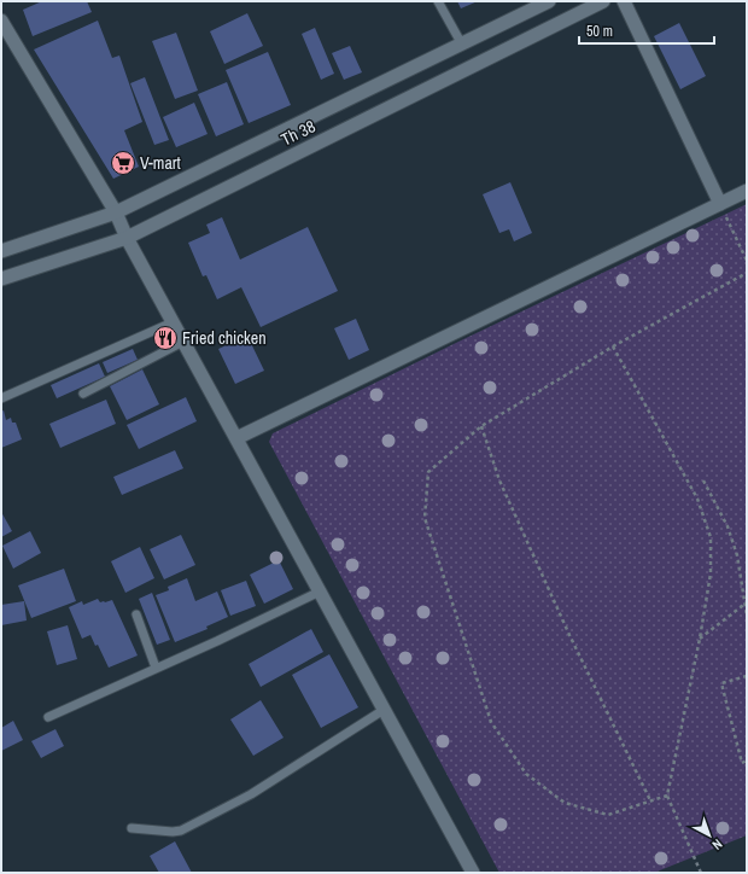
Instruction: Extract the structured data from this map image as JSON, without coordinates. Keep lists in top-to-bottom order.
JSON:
{
  "streets": {
    "street": ["Th 38"]
  },
  "places": {
    "supermarket": ["V-mart"],
    "restaurant": ["Fried chicken"]
  },
  "scale_bar": "50 m",
  "north": "bottom right"
}
